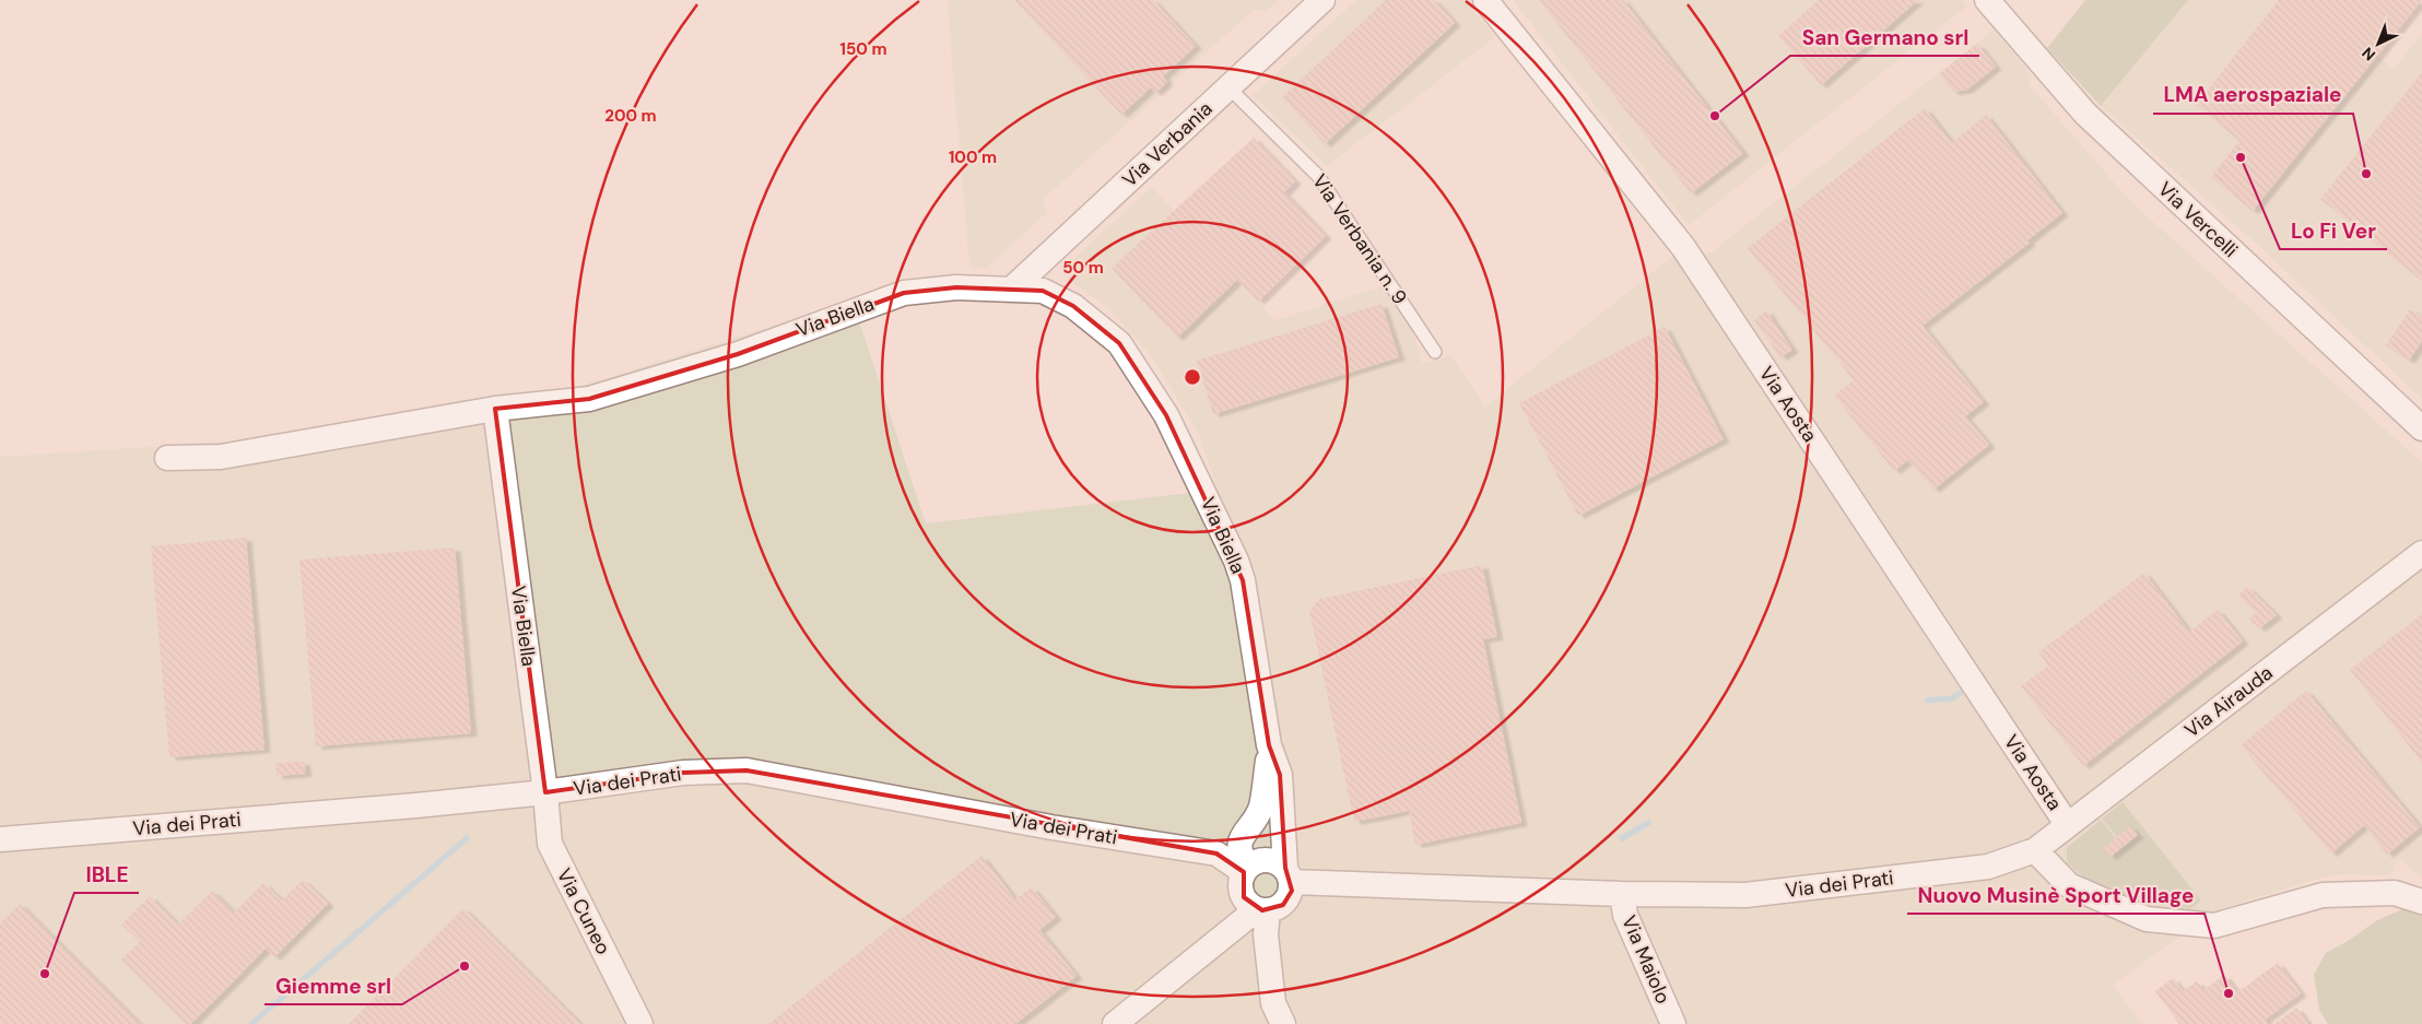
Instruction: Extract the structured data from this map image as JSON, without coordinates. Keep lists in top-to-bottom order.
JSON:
{
  "streets": {
    "street": [
      "Via Verbania",
      "Via Vercelli",
      "Via Biella",
      "Via Aosta",
      "Via Airauda",
      "Via dei Prati",
      "Via Cuneo",
      "Via Maiolo"
    ],
    "lane": ["Via Verbania n. 9"]
  },
  "crossings": [
    ["Via Verbania", "Via Verbania n. 9"],
    ["Via Verbania", "Via Biella"],
    ["Via Biella", "Via dei Prati"],
    ["Via Biella", "Via Cuneo"],
    ["Via Aosta", "Via Airauda"],
    ["Via Airauda", "Via dei Prati"],
    ["Via dei Prati", "Via Cuneo"],
    ["Via dei Prati", "Via Maiolo"]
  ],
  "places": [
    "San Germano srl",
    "Lo Fi Ver",
    "LMA aerospaziale",
    "Giemme srl",
    "IBLE",
    "Nuovo Musinè Sport Village"
  ],
  "north": "bottom left",
  "rings": [
    "150 m",
    "200 m",
    "100 m",
    "50 m"
  ]
}
